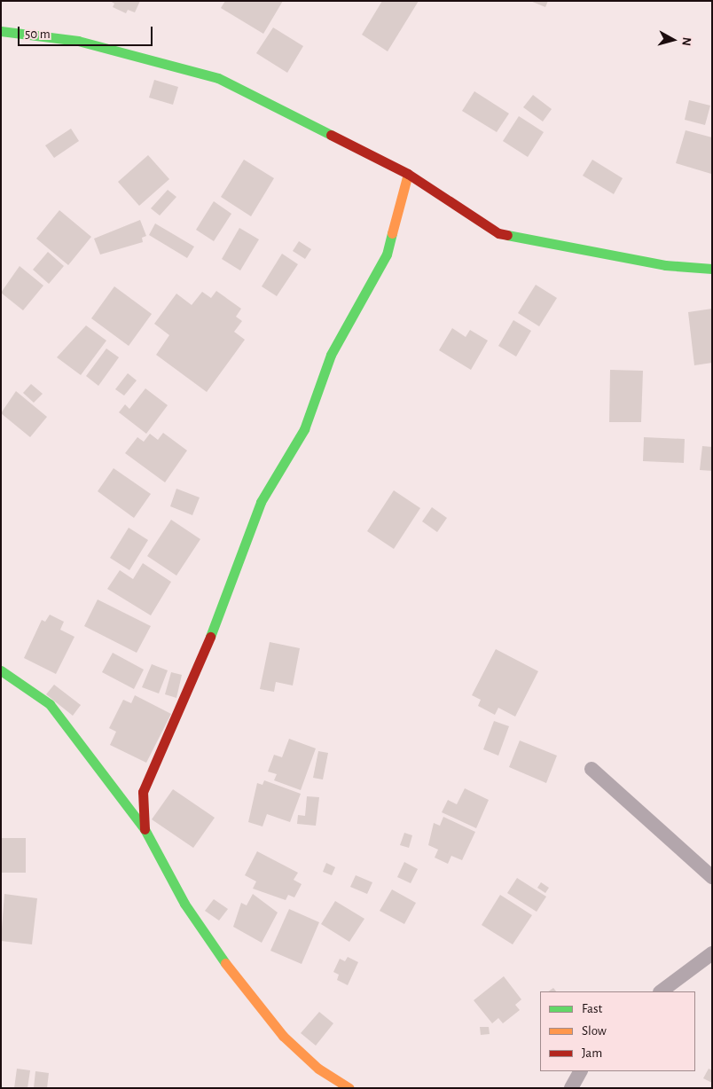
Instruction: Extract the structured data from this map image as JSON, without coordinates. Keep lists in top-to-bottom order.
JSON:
{
  "legend": ["Fast", "Slow", "Jam"],
  "scale_bar": "50 m",
  "north": "right"
}
